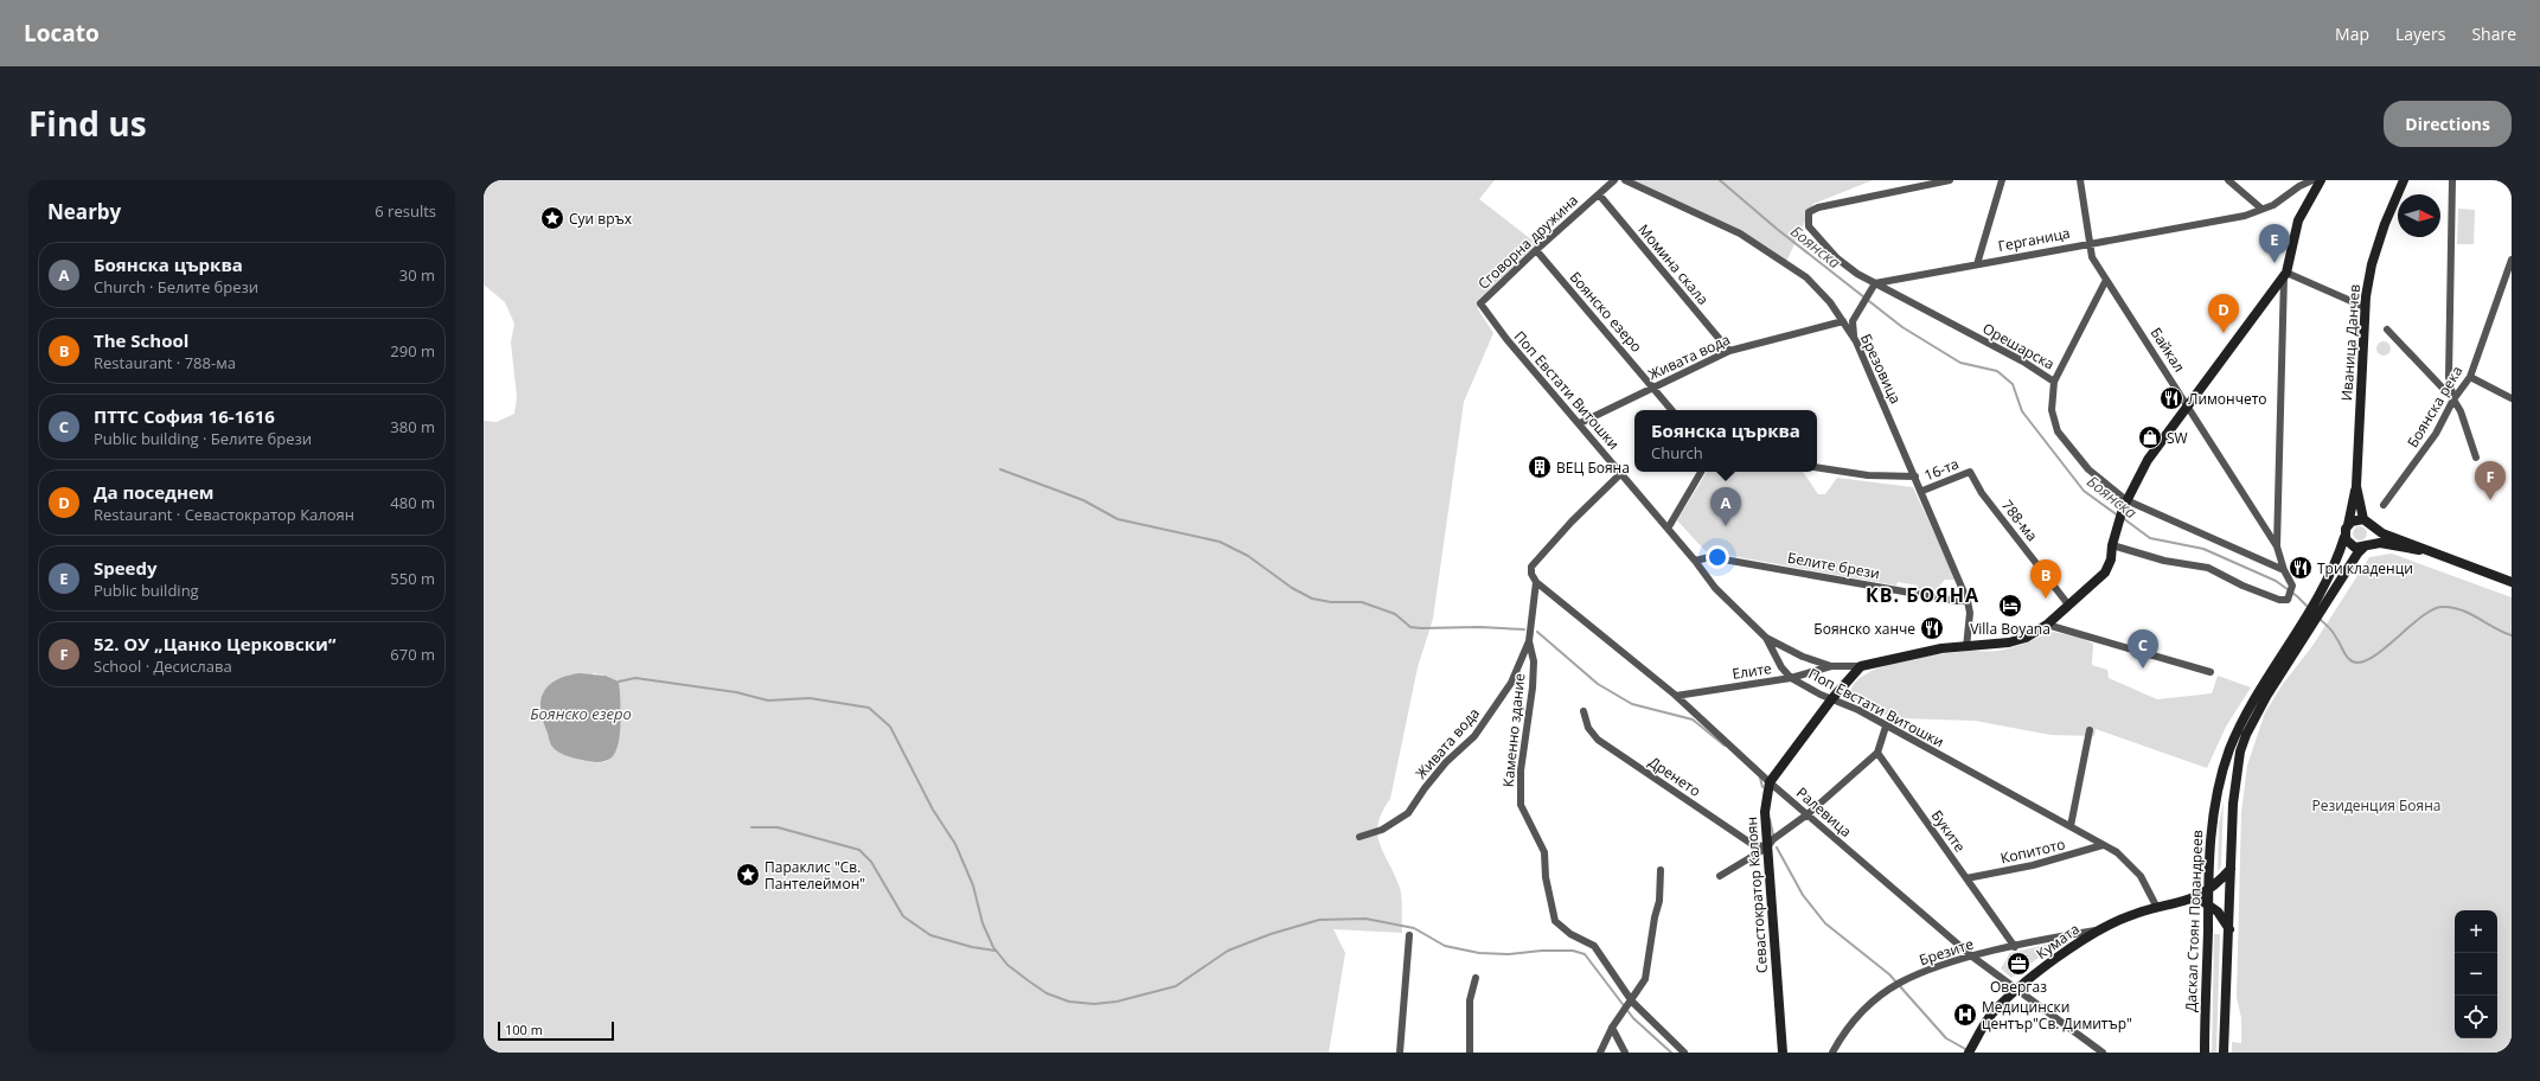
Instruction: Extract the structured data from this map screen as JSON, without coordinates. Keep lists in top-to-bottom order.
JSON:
{
  "streets": {
    "main road": [
      "Иваница Данчев",
      "Севастократор Калоян",
      "Даскал Стоян Попандреев",
      "Кумата"
    ],
    "street": [
      "Герганица",
      "Сговорна дружина",
      "Момина скала",
      "Боянско езеро",
      "Орешарска",
      "Байкал",
      "Живата вода",
      "Брезовица",
      "Поп Евстати Витошки",
      "Боянска река",
      "16-та",
      "788-ма",
      "Белите брези",
      "Елите",
      "Каменно здание",
      "Дренето",
      "Ралевица",
      "Буките",
      "Копитото",
      "Брезите"
    ]
  },
  "crossings": [
    ["Герганица", "Орешарска"],
    ["Герганица", "Байкал"],
    ["Сговорна дружина", "Момина скала"],
    ["Сговорна дружина", "Боянско езеро"],
    ["Сговорна дружина", "Поп Евстати Витошки"],
    ["Момина скала", "Живата вода"],
    ["Боянско езеро", "Живата вода"],
    ["Иваница Данчев", "Даскал Стоян Попандреев"],
    ["Орешарска", "Байкал"],
    ["Живата вода", "Брезовица"],
    ["Живата вода", "Поп Евстати Витошки"],
    ["Живата вода", "Каменно здание"],
    ["Брезовица", "16-та"],
    ["Брезовица", "Белите брези"],
    ["Поп Евстати Витошки", "Белите брези"],
    ["Поп Евстати Витошки", "Елите"],
    ["Поп Евстати Витошки", "Каменно здание"],
    ["Поп Евстати Витошки", "Копитото"],
    ["Поп Евстати Витошки", "Севастократор Калоян"],
    ["Поп Евстати Витошки", "Кумата"],
    ["16-та", "788-ма"],
    ["Елите", "Ралевица"],
    ["Каменно здание", "Ралевица"],
    ["Дренето", "Севастократор Калоян"],
    ["Ралевица", "Севастократор Калоян"],
    ["Ралевица", "Кумата"],
    ["Ралевица", "Брезите"],
    ["Буките", "Копитото"],
    ["Буките", "Брезите"],
    ["Даскал Стоян Попандреев", "Кумата"],
    ["Кумата", "Брезите"]
  ],
  "districts": ["КВ. БОЯНА"],
  "water": ["Боянска", "Боянско езеро"],
  "parks": ["Резиденция Бояна"],
  "places": {
    "place": ["Суи връх", "Параклис \"Св. Пантелеймон\""],
    "restaurant": ["Лимончето", "Три кладенци", "Боянско ханче"],
    "shop": ["SW"],
    "building": ["ВЕЦ Бояна"],
    "hotel": ["Villa Boyana"],
    "office": ["Овергаз"],
    "hospital": ["Медицински център\"Св. Димитър\""]
  },
  "scale_bar": "100 m",
  "north": "right",
  "page": {
    "header": "Locato",
    "nav": ["Map", "Layers", "Share"],
    "title": "Find us",
    "buttons": "Directions",
    "heading": ["Nearby", "6 results"],
    "pins": [
      "E",
      "D",
      "F",
      "A",
      "B",
      "C"
    ],
    "list": [
      {
        "mark": "A",
        "name": "Боянска църква",
        "note": "Church · Белите брези",
        "value": "30 m"
      },
      {
        "mark": "B",
        "name": "The School",
        "note": "Restaurant · 788-ма",
        "value": "290 m"
      },
      {
        "mark": "C",
        "name": "ПТТС София 16-1616",
        "note": "Public building · Белите брези",
        "value": "380 m"
      },
      {
        "mark": "D",
        "name": "Да поседнем",
        "note": "Restaurant · Севастократор Калоян",
        "value": "480 m"
      },
      {
        "mark": "E",
        "name": "Speedy",
        "note": "Public building",
        "value": "550 m"
      },
      {
        "mark": "F",
        "name": "52. ОУ „Цанко Церковски“",
        "note": "School · Десислава",
        "value": "670 m"
      }
    ],
    "popup": ["Боянска църква", "Church"],
    "map_buttons": ["+", "−"],
    "scale": "100 m"
  }
}
